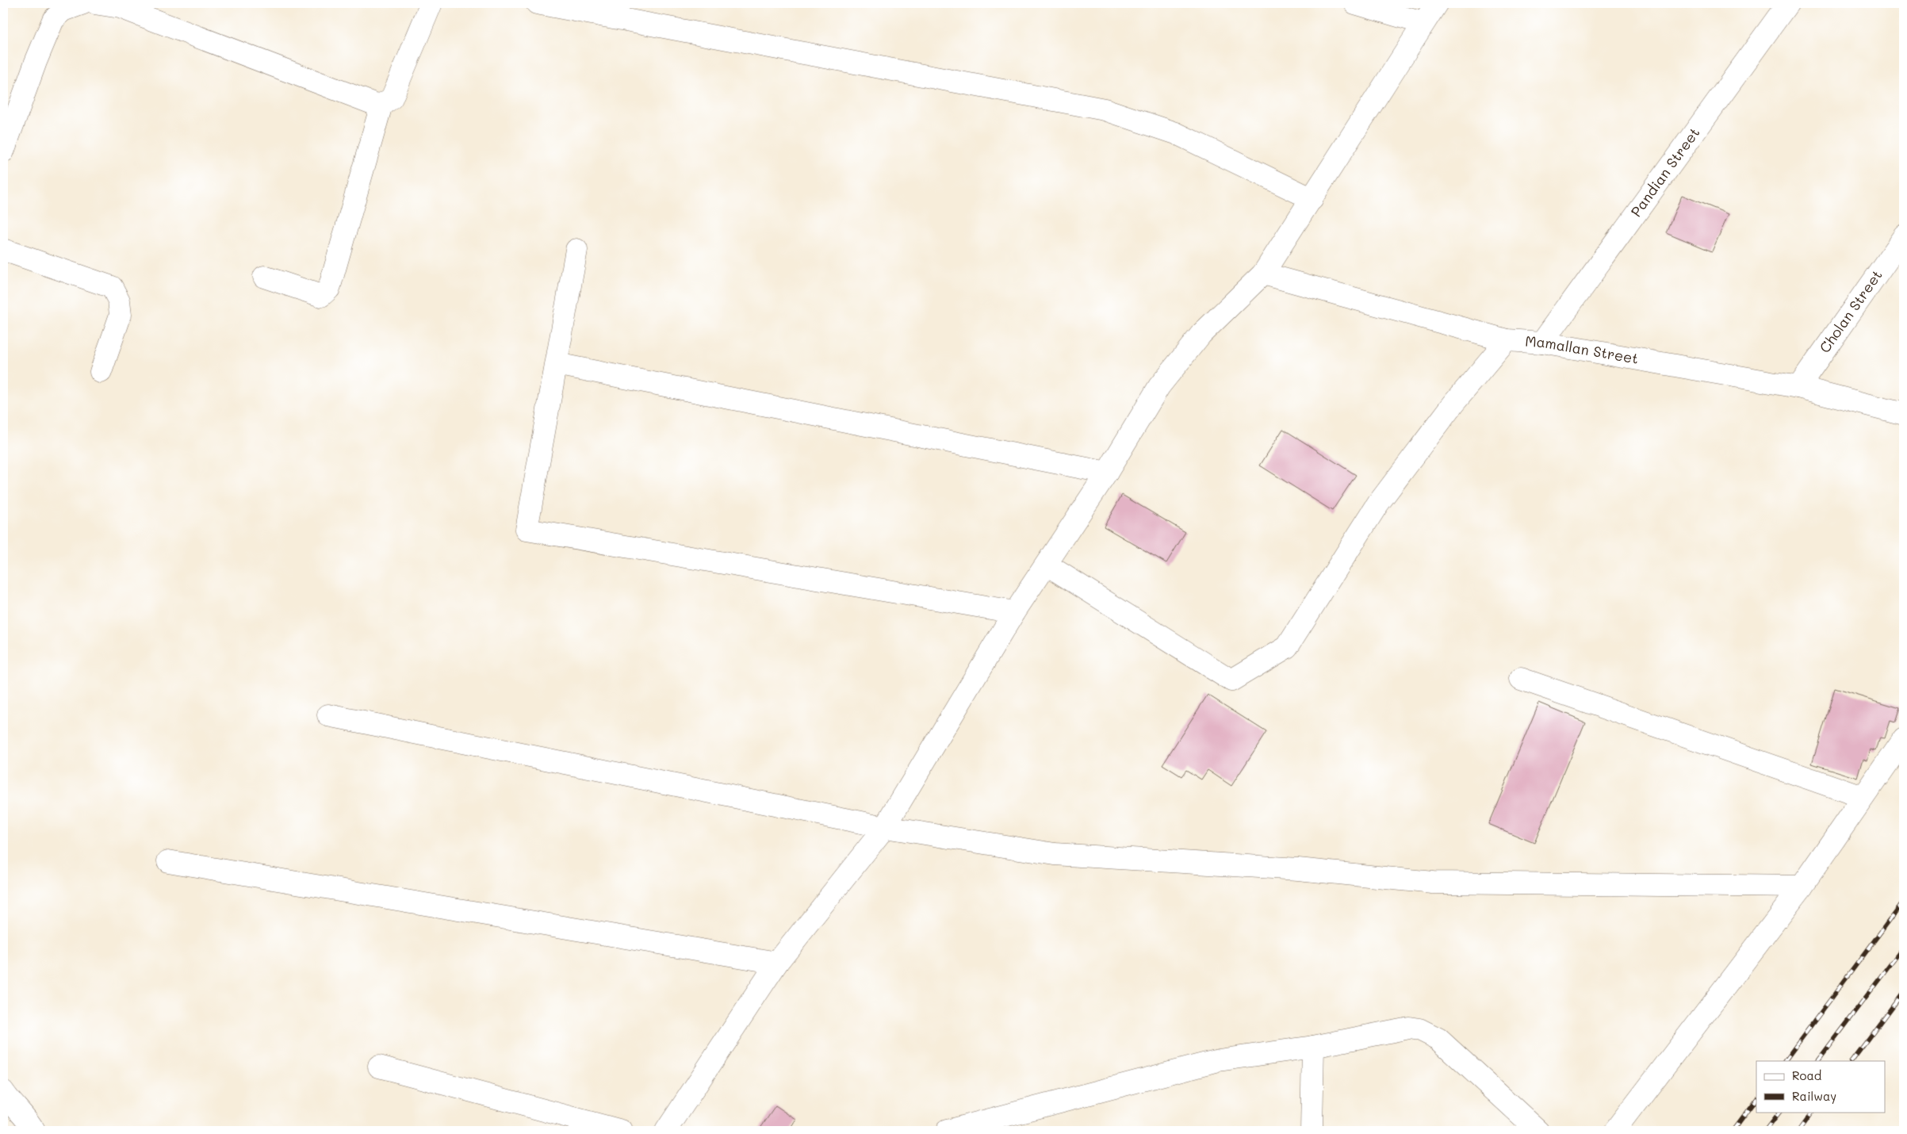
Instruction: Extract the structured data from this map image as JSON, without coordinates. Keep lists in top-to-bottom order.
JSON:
{
  "streets": {
    "street": ["Pandian Street", "Cholan Street", "Mamallan Street"]
  },
  "crossings": [
    ["Pandian Street", "Mamallan Street"],
    ["Cholan Street", "Mamallan Street"]
  ],
  "legend": ["Road", "Railway"]
}
